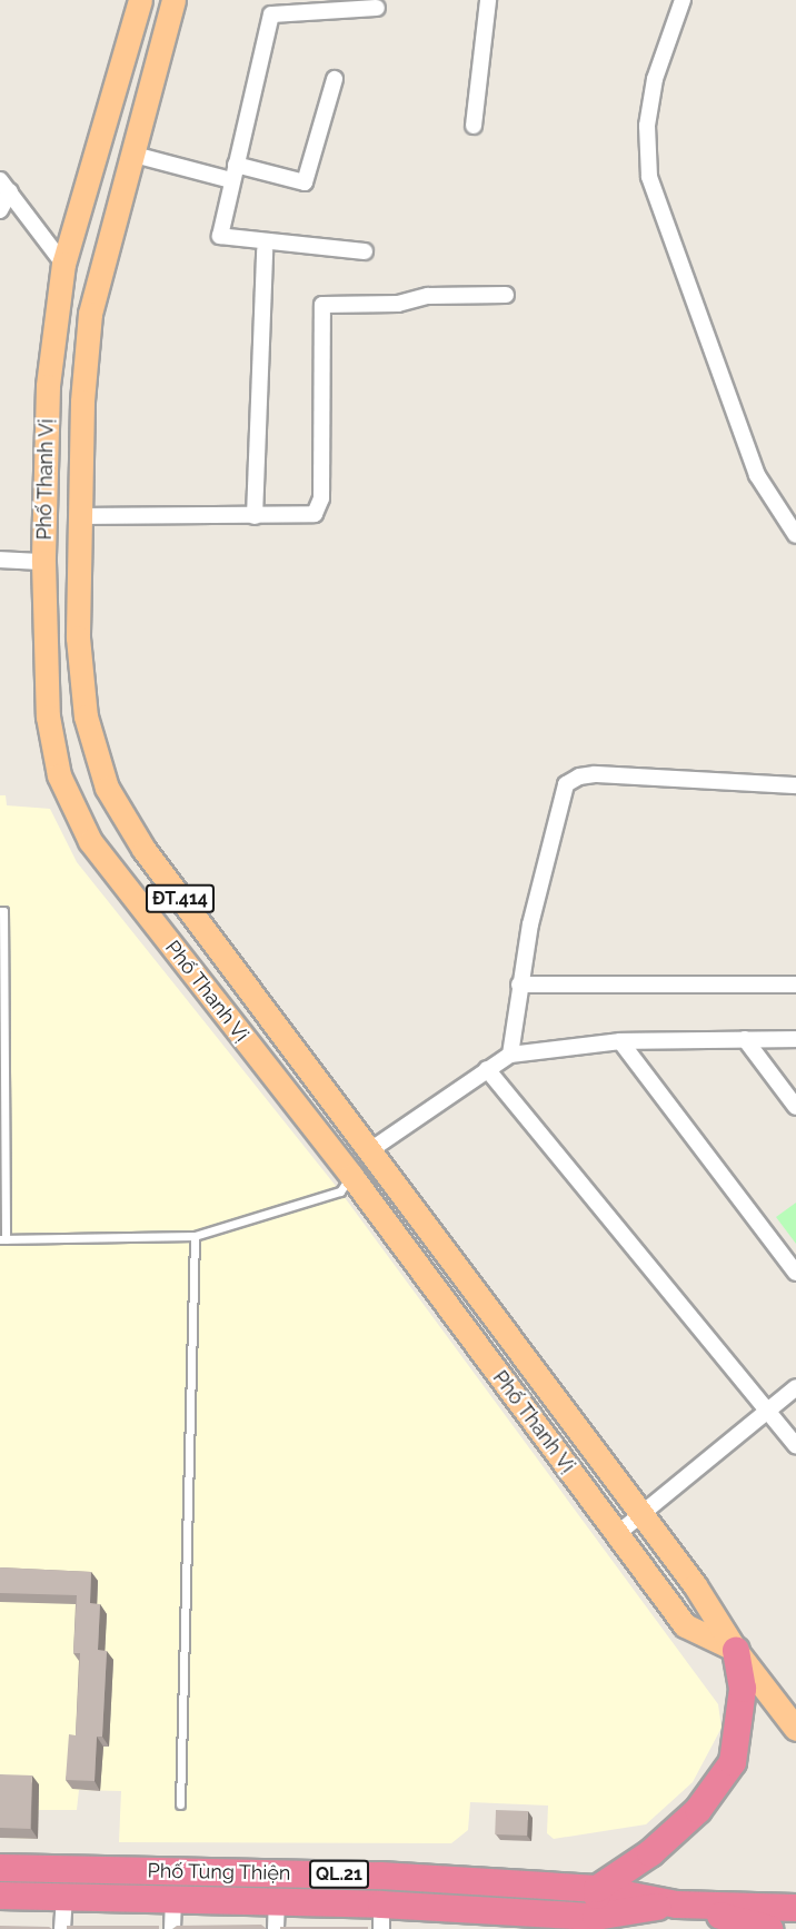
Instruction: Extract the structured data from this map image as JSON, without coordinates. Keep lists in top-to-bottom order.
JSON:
{
  "streets": {
    "highway": ["Phố Tùng Thiện", "QL.21"],
    "main road": ["Phố Thanh Vị", "ĐT.414"]
  }
}
